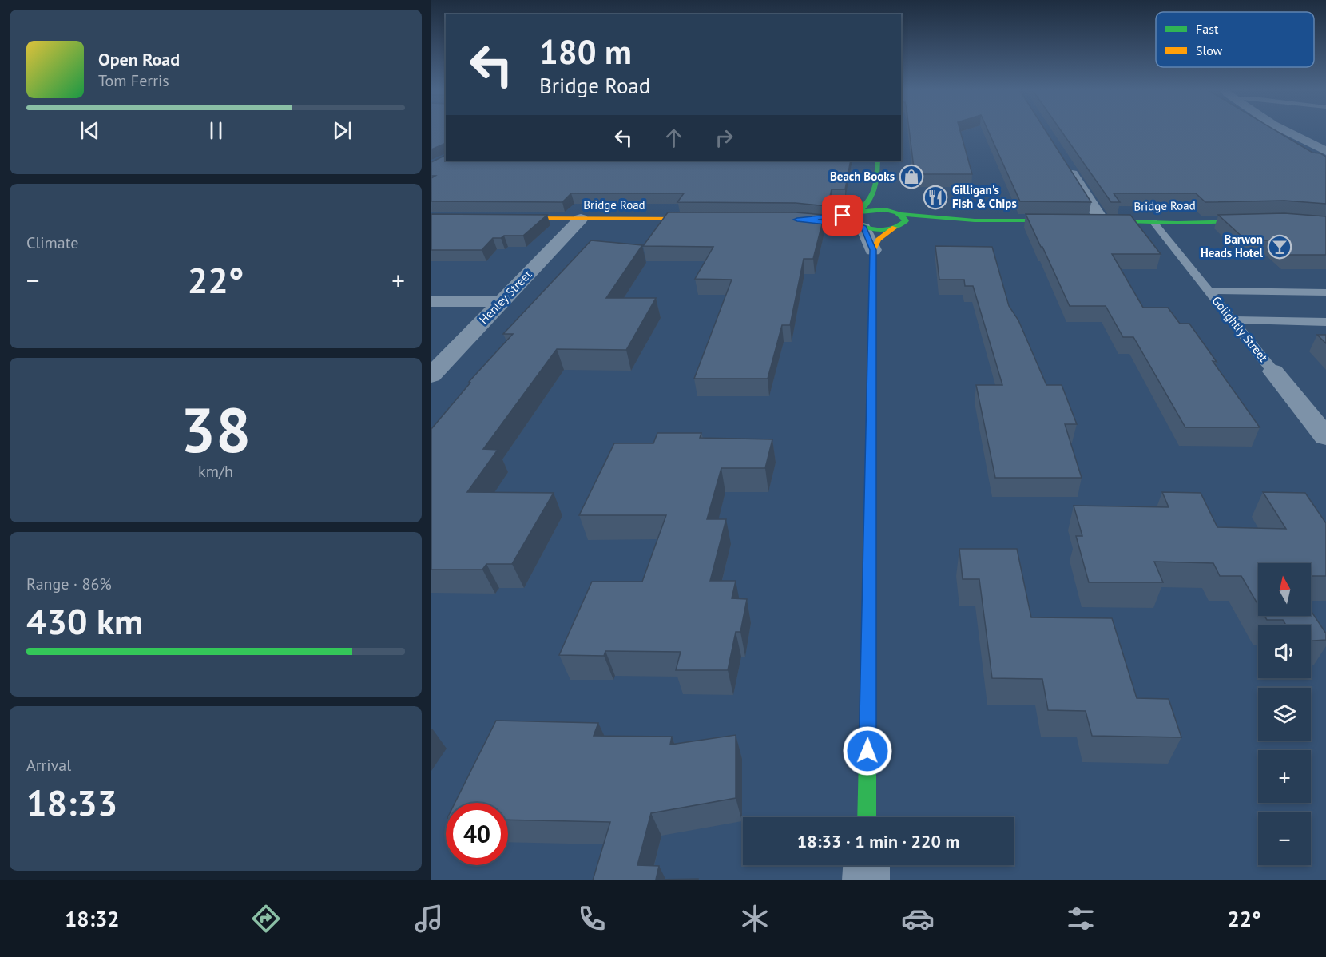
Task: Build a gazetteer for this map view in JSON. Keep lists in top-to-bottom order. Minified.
{"streets":{"main road":["Bridge Road"],"street":["Henley Street","Golightly Street"]},"crossings":[["Bridge Road","Henley Street"],["Bridge Road","Golightly Street"]],"places":{"shop":["Beach Books"],"restaurant":["Gilligan's Fish & Chips"],"bar":["Barwon Heads Hotel"]},"legend":["Fast","Slow"],"north":"top","page":{"turn":["180 m","Bridge Road"],"song":["Open Road","Tom Ferris"],"tile":["Climate",["38","km/h"],["Range · 86%","430 km"],["Arrival","18:33"]],"heat":["−","22°","+"],"map_buttons":["+","−"],"limit":"40","trip":"18:33 · 1 min · 220 m","tabs":["18:32","22°"]}}
